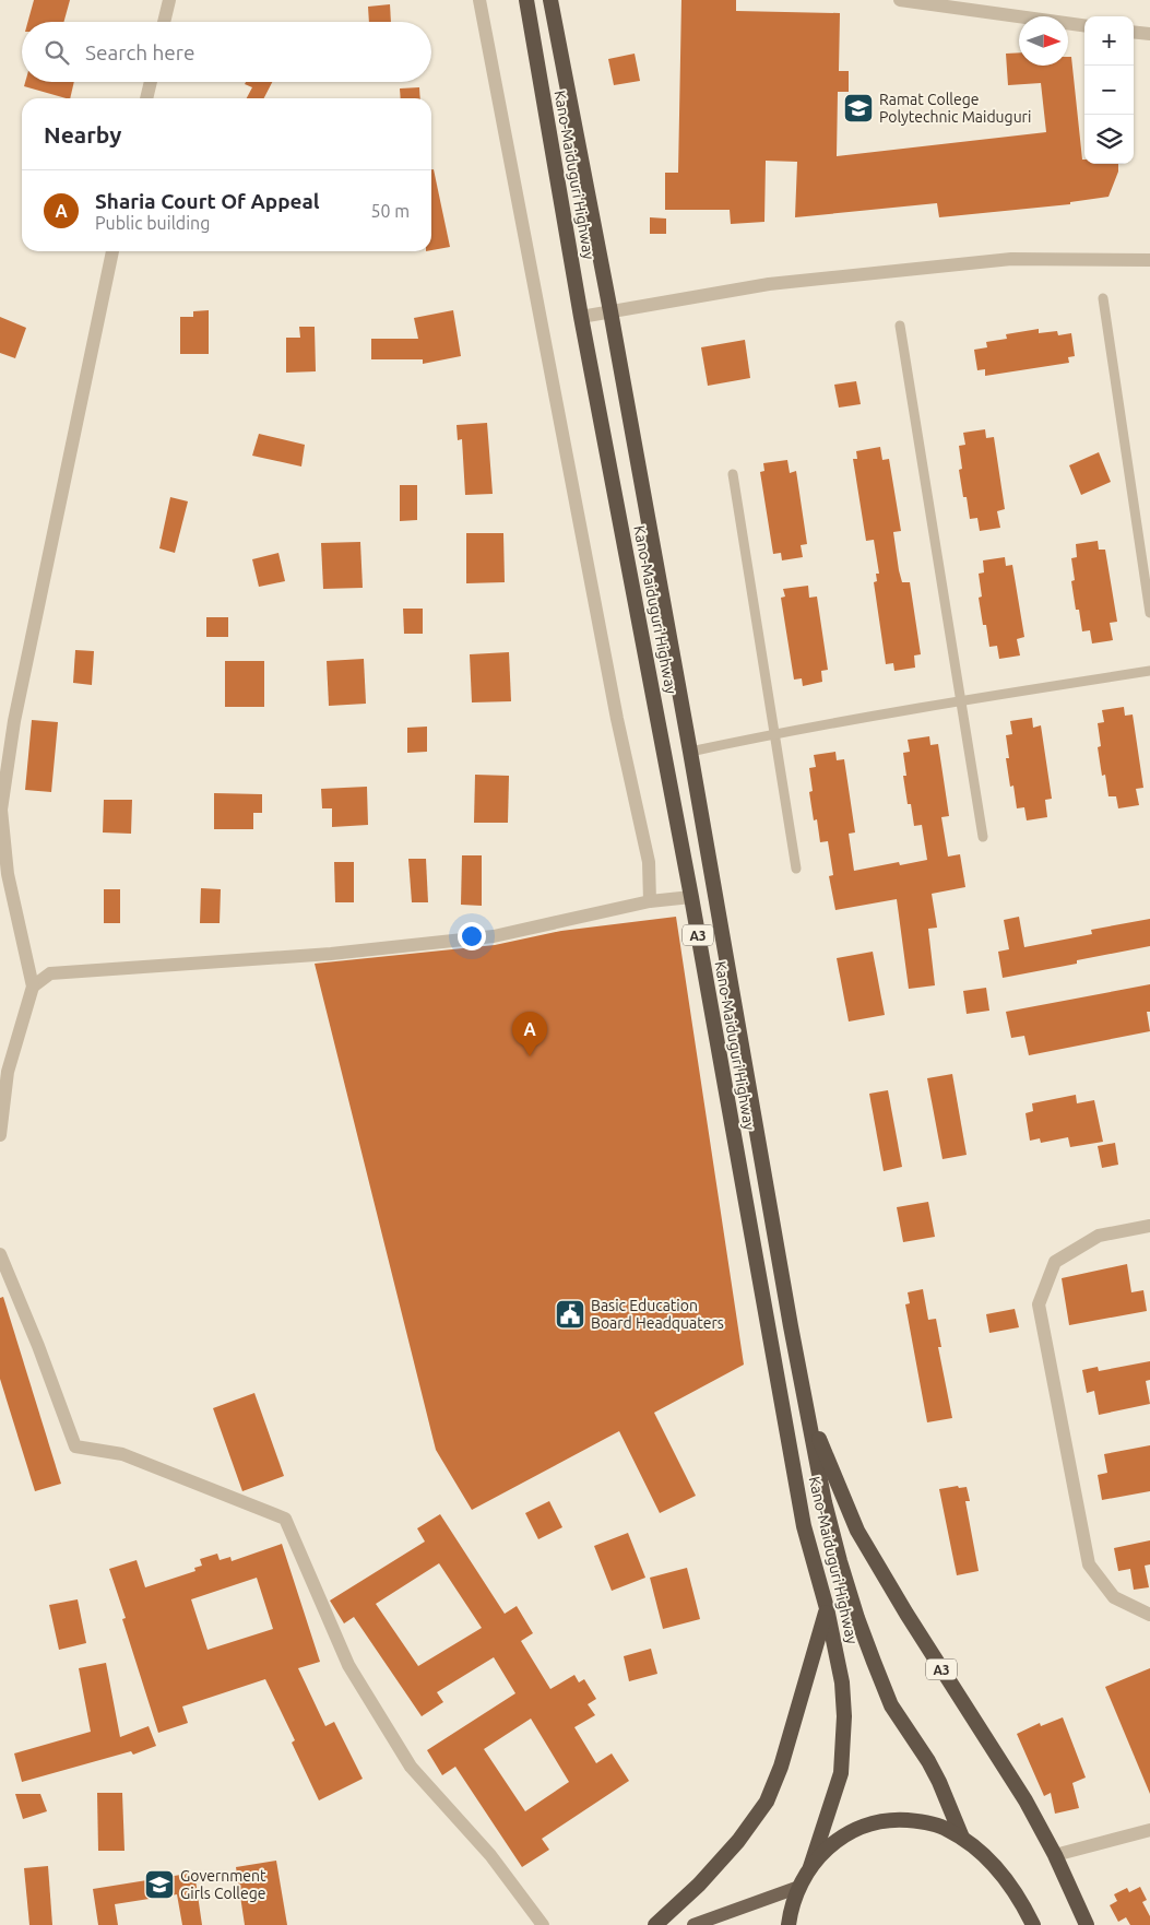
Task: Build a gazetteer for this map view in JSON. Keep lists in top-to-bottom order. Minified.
{"streets":{"highway":["Kano-Maiduguri Highway","A3"]},"crossings":[["Kano-Maiduguri Highway","A3"]],"places":{"school or university":["Ramat College Polytechnic Maiduguri","Government Girls College"],"public building":["Basic Education Board Headquaters"]},"north":"right","page":{"map_buttons":["+","−"],"search":"Search here","heading":"Nearby","list":[{"mark":"A","name":"Sharia Court Of Appeal","note":"Public building","value":"50 m"}],"pins":"A"}}
